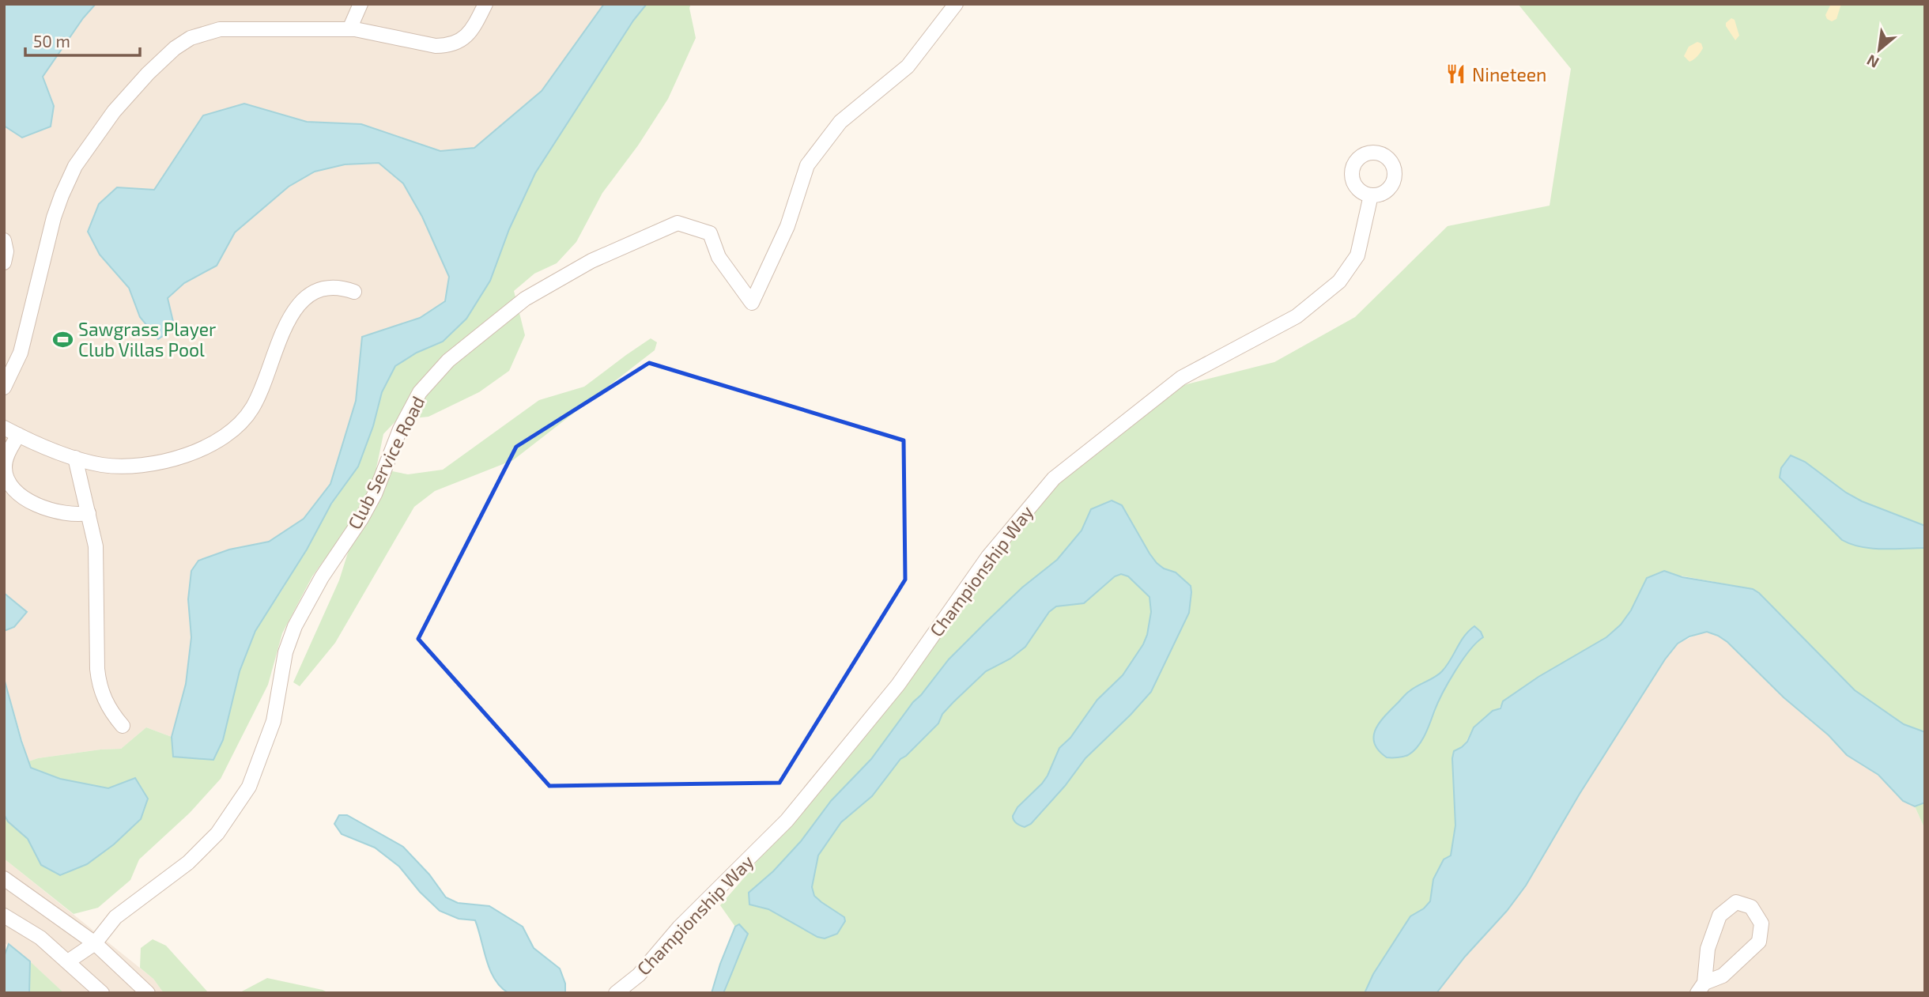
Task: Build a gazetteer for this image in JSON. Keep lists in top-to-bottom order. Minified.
{"streets":{"street":["Club Service Road","Championship Way"]},"places":{"restaurant":["Nineteen"],"sports":["Sawgrass Player Club Villas Pool"]},"scale_bar":"50 m","north":"bottom left"}
